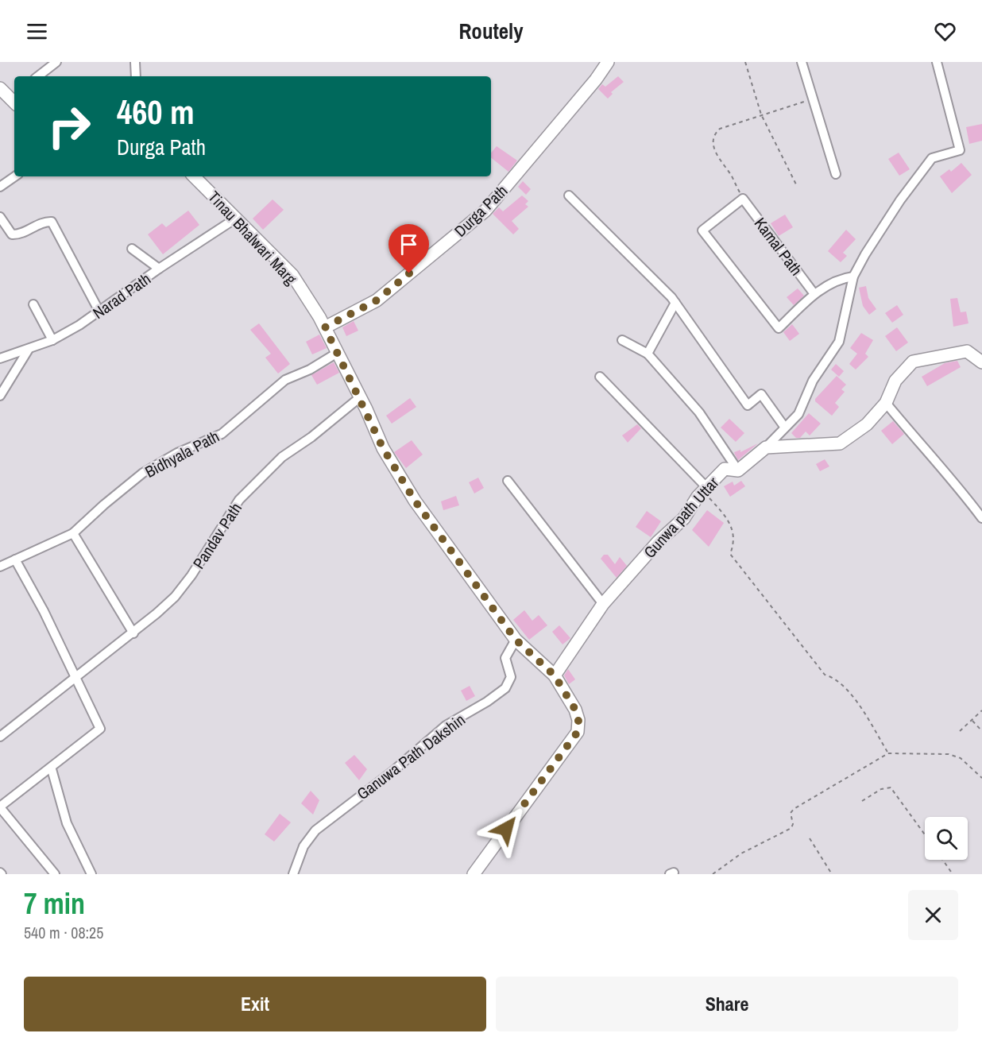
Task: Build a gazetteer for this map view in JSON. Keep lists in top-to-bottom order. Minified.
{"streets":{"street":["Durga Path","Tinau Bhalwari Marg","Kamal Path","Narad Path","Bidhyala Path","Gunwa path Uttar","Pandav Path","Ganuwa Path Dakshin"]},"crossings":[["Durga Path","Tinau Bhalwari Marg"],["Tinau Bhalwari Marg","Narad Path"],["Tinau Bhalwari Marg","Bidhyala Path"],["Tinau Bhalwari Marg","Gunwa path Uttar"],["Tinau Bhalwari Marg","Pandav Path"],["Tinau Bhalwari Marg","Ganuwa Path Dakshin"]],"page":{"header":"Routely","turn":["460 m","Durga Path"],"heading":["7 min","540 m · 08:25"],"buttons":["Exit","Share"]}}
